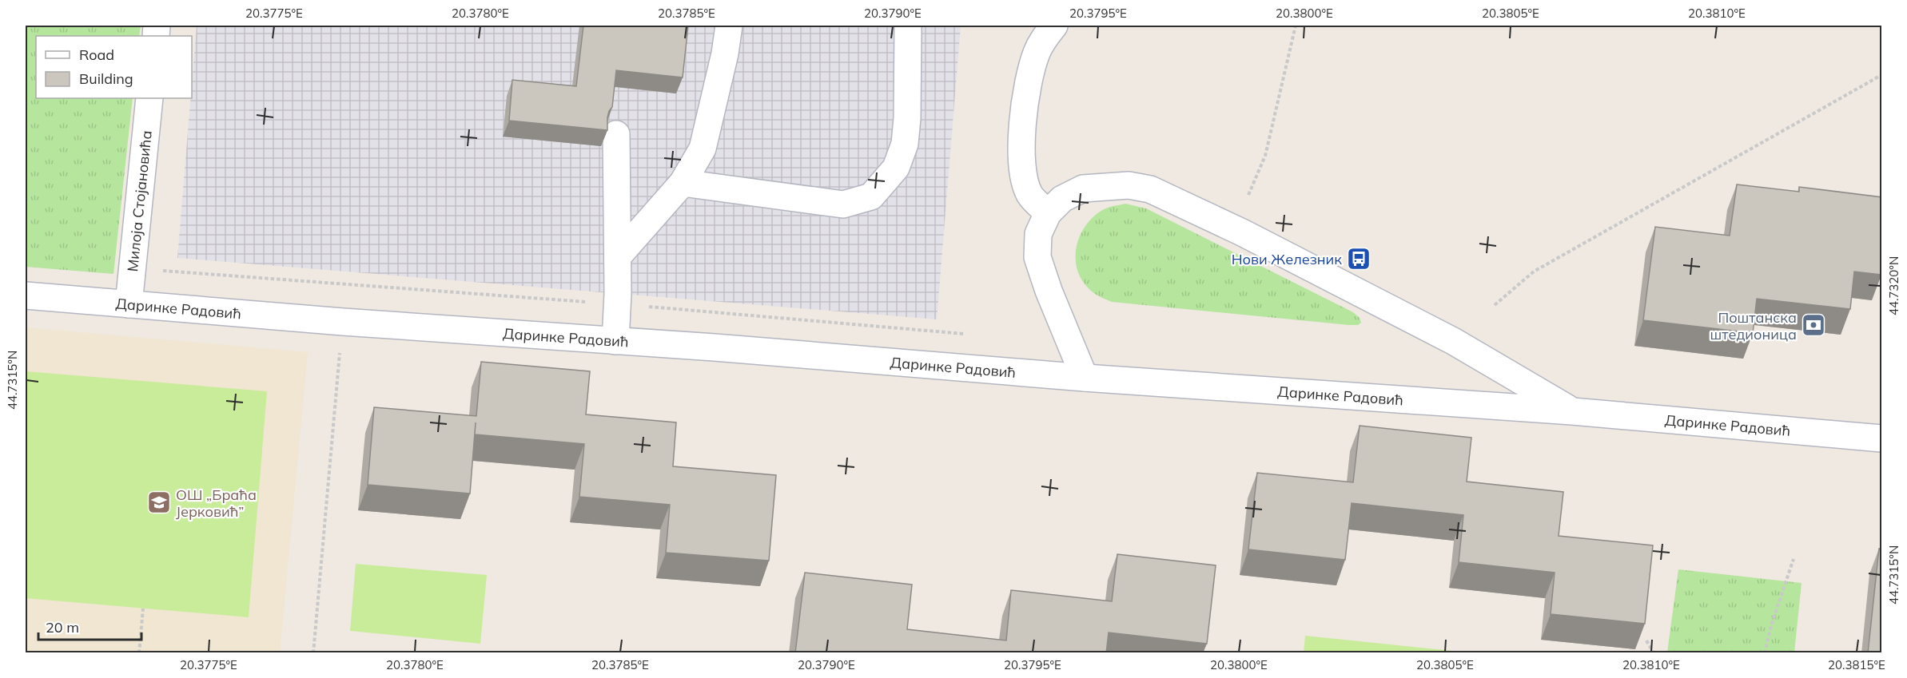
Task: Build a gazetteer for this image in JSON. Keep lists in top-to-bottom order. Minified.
{"streets":{"street":["Милоја Стојановића","Даринке Радовић"]},"crossings":[["Милоја Стојановића","Даринке Радовић"]],"places":{"bus stop":["Нови Железник"],"bank":["Поштанска штедионица"],"school or university":["ОШ „Браћа Јерковић”"]},"legend":["Road","Building"],"scale_bar":"20 m","coordinates":["20.3775°E","20.3780°E","20.3785°E","20.3790°E","20.3795°E","20.3800°E","20.3805°E","20.3810°E","44.7320°N","44.7315°N","20.3815°E"]}
